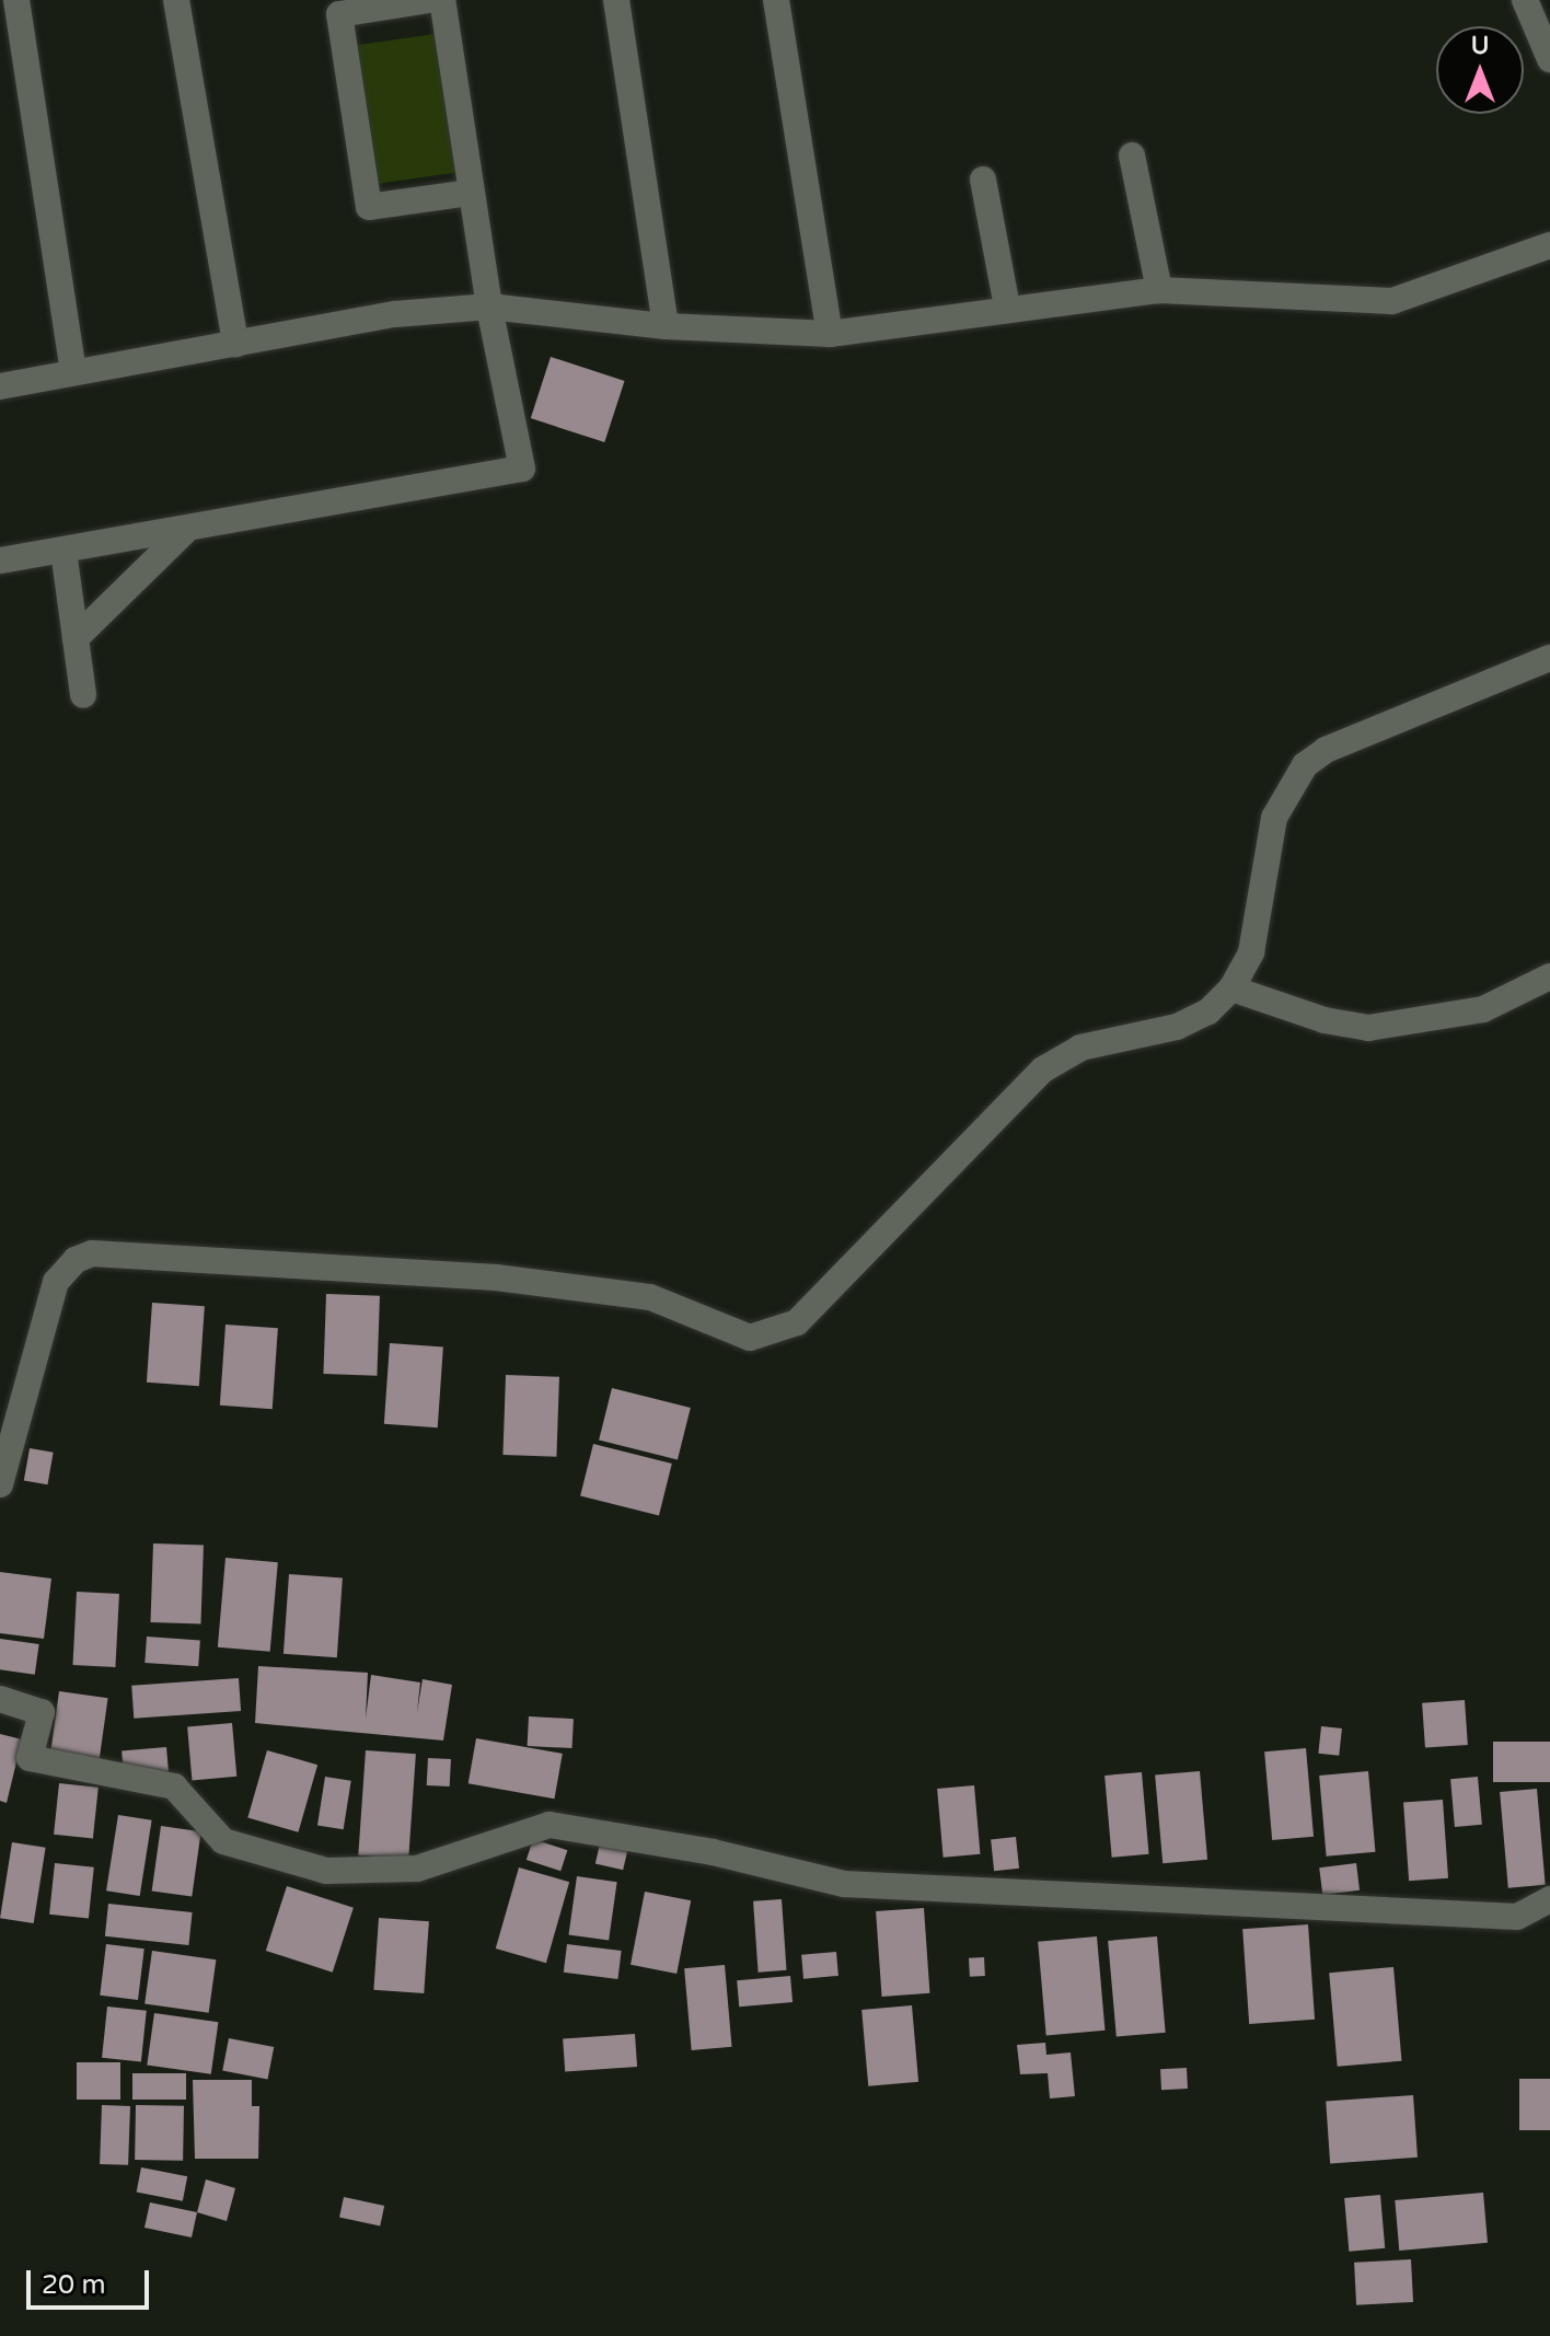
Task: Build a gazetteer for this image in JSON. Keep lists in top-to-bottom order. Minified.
{"scale_bar":"20 m","north":"top"}
